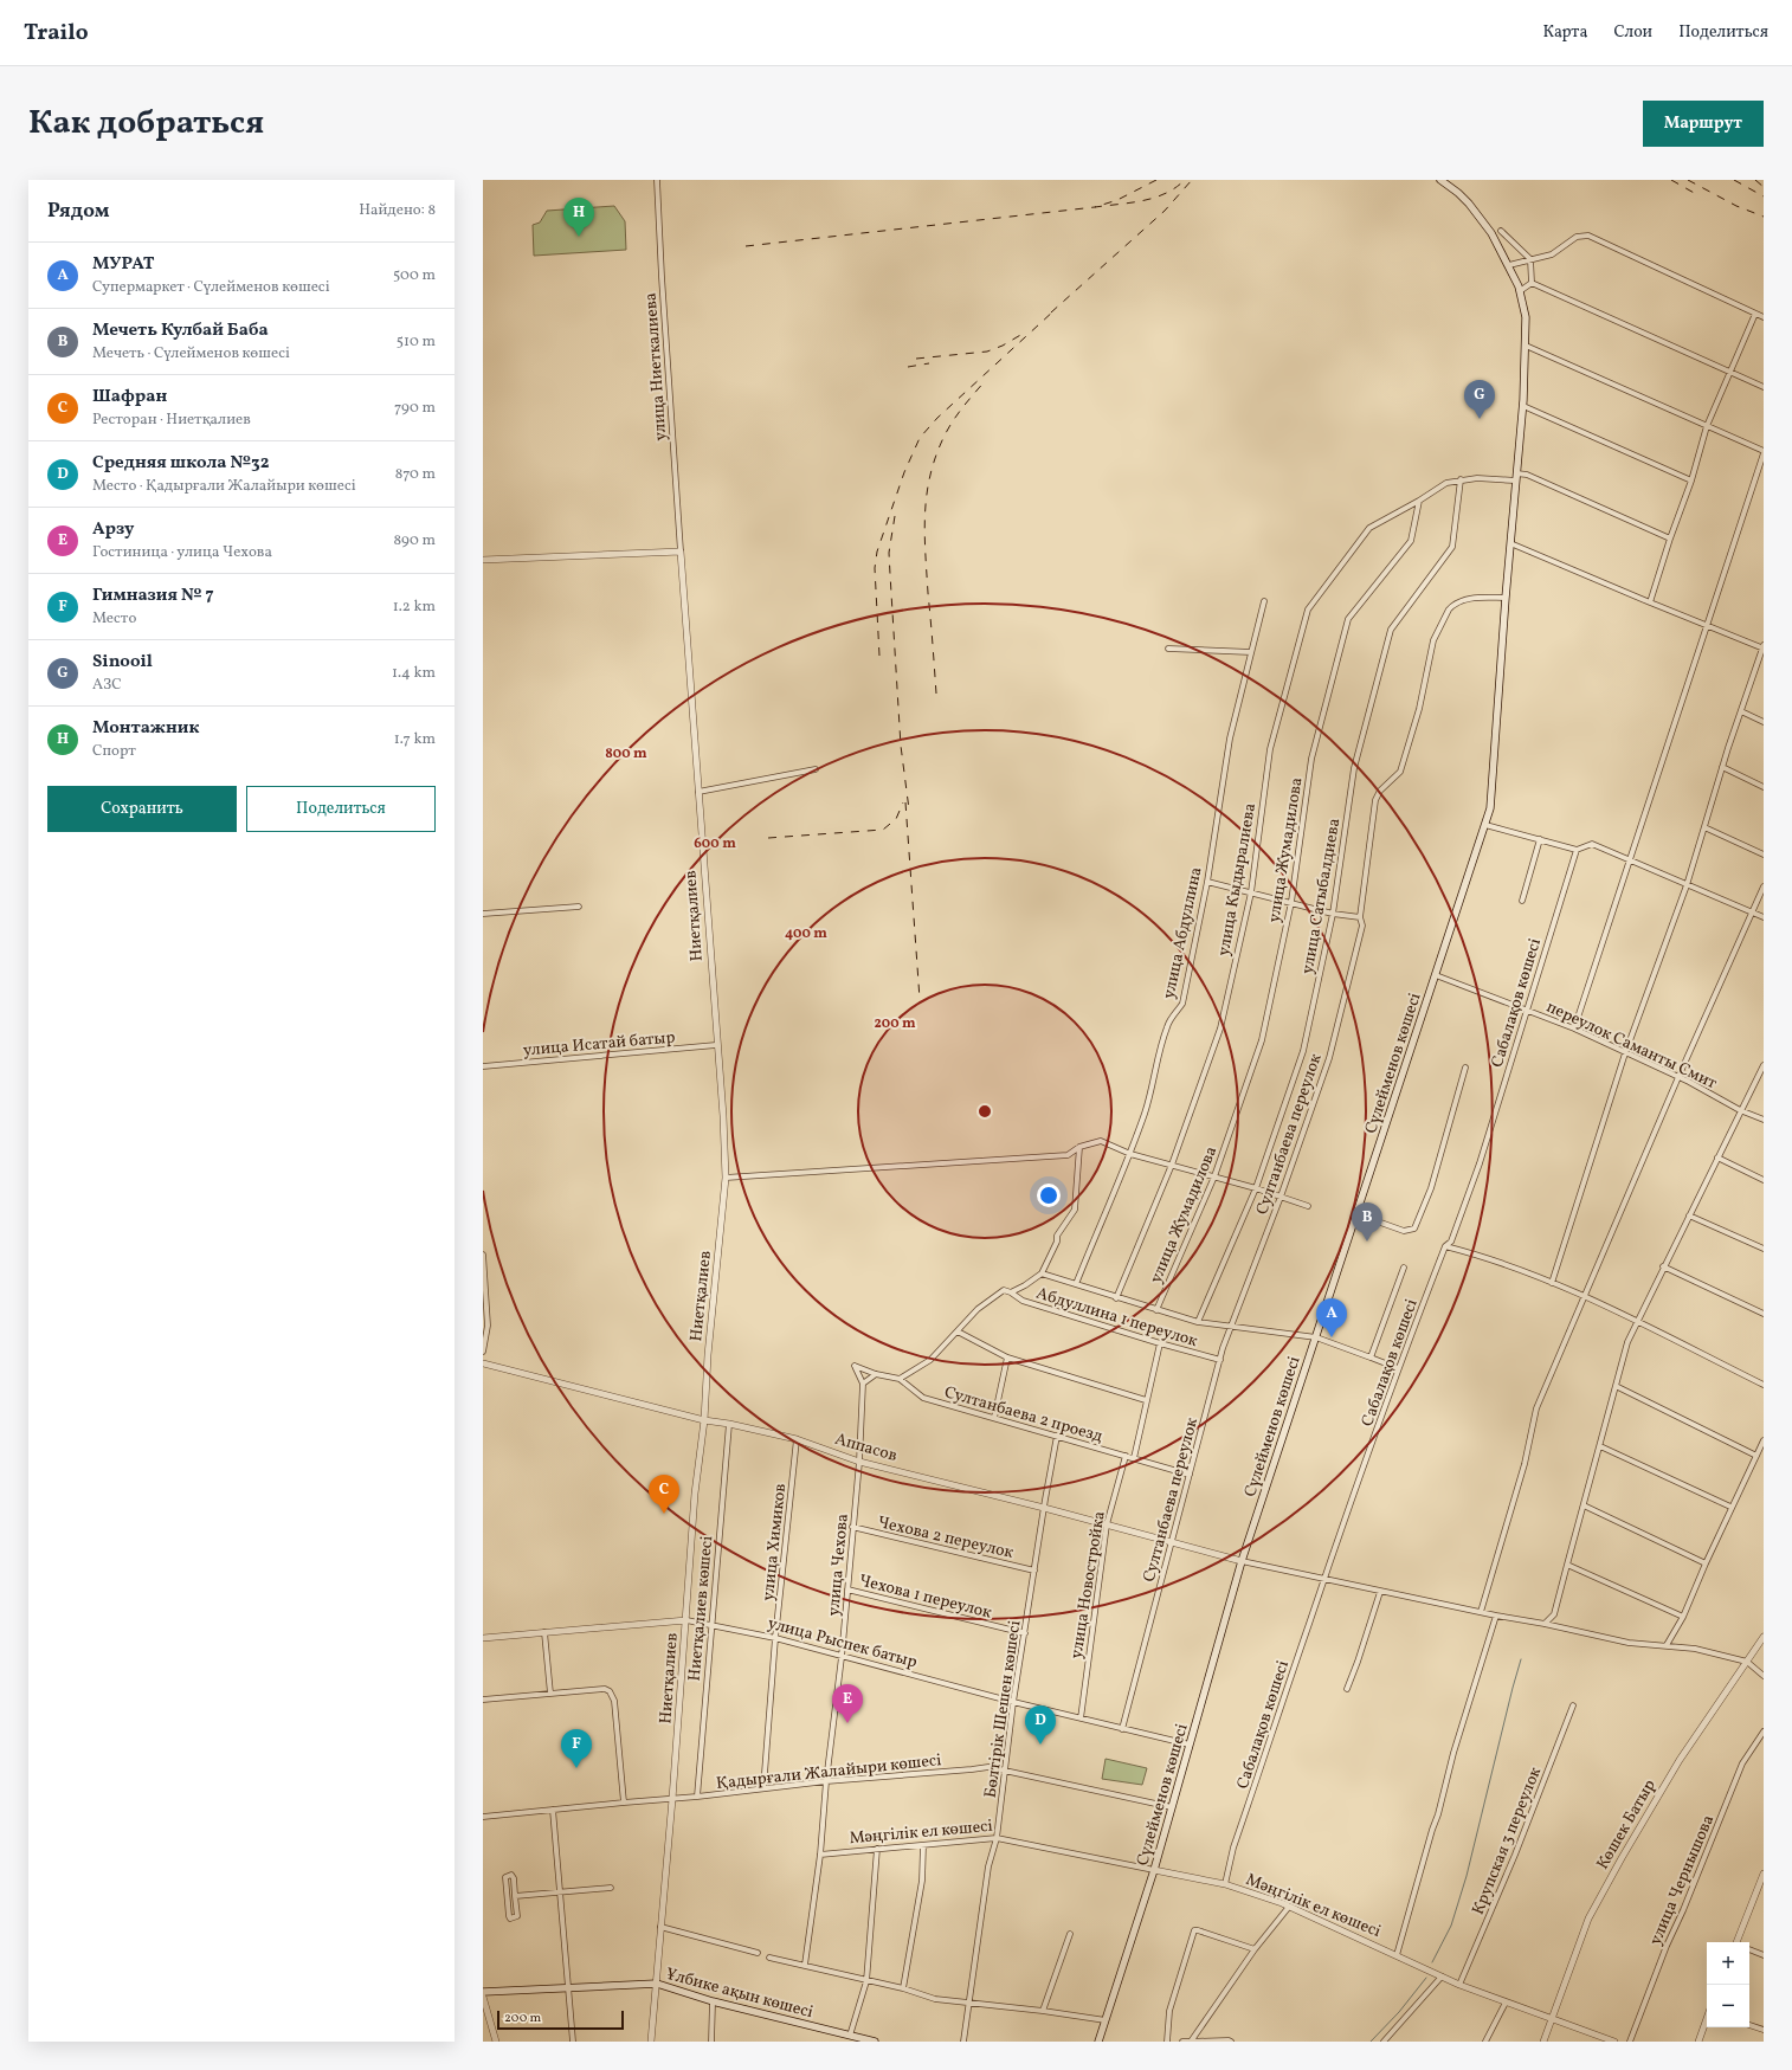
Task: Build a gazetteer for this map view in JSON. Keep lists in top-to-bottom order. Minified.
{"streets":{"main road":["Сүлейменов көшесі","Ұлбике ақын көшесі"],"street":["улица Ниеткалиева","улица Жумадилова","улица Кыдыралиева","улица Сатыбалдиева","Ниетқалиев","улица Абдуллина","Сабалақов көшесі","улица Исатай батыр","переулок Саманты Смит","Султанбаева переулок","Абдуллина 1 переулок","Султанбаева 2 проезд","Аппасов","Чехова 2 переулок","улица Химиков","улица Чехова","улица Новостройка","Чехова 1 переулок","Ниетқалиев көшесі","улица Рыспек батыр","Бөлтірік Шешен көшесі","Қадырғали Жалайыри көшесі","Көшек Батыр","Мәңгілік ел көшесі","Крупская 3 переулок","улица Чернышова"]},"crossings":[["улица Ниеткалиева","Ниетқалиев"],["улица Жумадилова","улица Кыдыралиева"],["Ниетқалиев","улица Исатай батыр"],["Ниетқалиев","Аппасов"],["Ниетқалиев","улица Рыспек батыр"],["Ниетқалиев","Қадырғали Жалайыри көшесі"],["Ниетқалиев","Ұлбике ақын көшесі"],["Сабалақов көшесі","переулок Саманты Смит"],["Сабалақов көшесі","Мәңгілік ел көшесі"],["переулок Саманты Смит","Сүлейменов көшесі"],["Сүлейменов көшесі","Султанбаева переулок"],["Сүлейменов көшесі","Аппасов"],["Сүлейменов көшесі","улица Рыспек батыр"],["Сүлейменов көшесі","Қадырғали Жалайыри көшесі"],["Сүлейменов көшесі","Мәңгілік ел көшесі"],["Султанбаева переулок","Абдуллина 1 переулок"],["Султанбаева переулок","Султанбаева 2 проезд"],["Султанбаева переулок","Аппасов"],["Султанбаева переулок","улица Рыспек батыр"],["Султанбаева 2 проезд","улица Чехова"],["Султанбаева 2 проезд","улица Новостройка"],["Султанбаева 2 проезд","Бөлтірік Шешен көшесі"],["Аппасов","улица Химиков"],["Аппасов","улица Чехова"],["Аппасов","улица Новостройка"],["Аппасов","Ниетқалиев көшесі"],["Аппасов","Бөлтірік Шешен көшесі"],["Чехова 2 переулок","улица Чехова"],["Чехова 2 переулок","Бөлтірік Шешен көшесі"],["улица Химиков","улица Рыспек батыр"],["улица Химиков","Қадырғали Жалайыри көшесі"],["улица Чехова","Чехова 1 переулок"],["улица Чехова","улица Рыспек батыр"],["улица Чехова","Қадырғали Жалайыри көшесі"],["улица Чехова","Мәңгілік ел көшесі"],["улица Новостройка","улица Рыспек батыр"],["Чехова 1 переулок","Бөлтірік Шешен көшесі"],["Ниетқалиев көшесі","улица Рыспек батыр"],["Ниетқалиев көшесі","Қадырғали Жалайыри көшесі"],["улица Рыспек батыр","Бөлтірік Шешен көшесі"],["Бөлтірік Шешен көшесі","Қадырғали Жалайыри көшесі"],["Бөлтірік Шешен көшесі","Мәңгілік ел көшесі"],["Көшек Батыр","Мәңгілік ел көшесі"],["Мәңгілік ел көшесі","Крупская 3 переулок"]],"scale_bar":"200 m","page":{"header":"Trailo","nav":["Карта","Слои","Поделиться"],"title":"Как добраться","buttons":["Маршрут",["Сохранить","Поделиться"]],"heading":["Рядом","Найдено: 8"],"pins":["H","G","B","A","C","E","D","F"],"list":[{"mark":"A","name":"МУРАТ","note":"Супермаркет · Сүлейменов көшесі","value":"500 m"},{"mark":"B","name":"Мечеть Кулбай Баба","note":"Мечеть · Сүлейменов көшесі","value":"510 m"},{"mark":"C","name":"Шафран","note":"Ресторан · Ниетқалиев","value":"790 m"},{"mark":"D","name":"Средняя школа №32","note":"Место · Қадырғали Жалайыри көшесі","value":"870 m"},{"mark":"E","name":"Арзу","note":"Гостиница · улица Чехова","value":"890 m"},{"mark":"F","name":"Гимназия № 7","note":"Место","value":"1.2 km"},{"mark":"G","name":"Sinooil","note":"АЗС","value":"1.4 km"},{"mark":"H","name":"Монтажник","note":"Спорт","value":"1.7 km"}],"map_buttons":["+","−"],"scale":"200 m"},"rings":["800 m","600 m","400 m","200 m"]}
